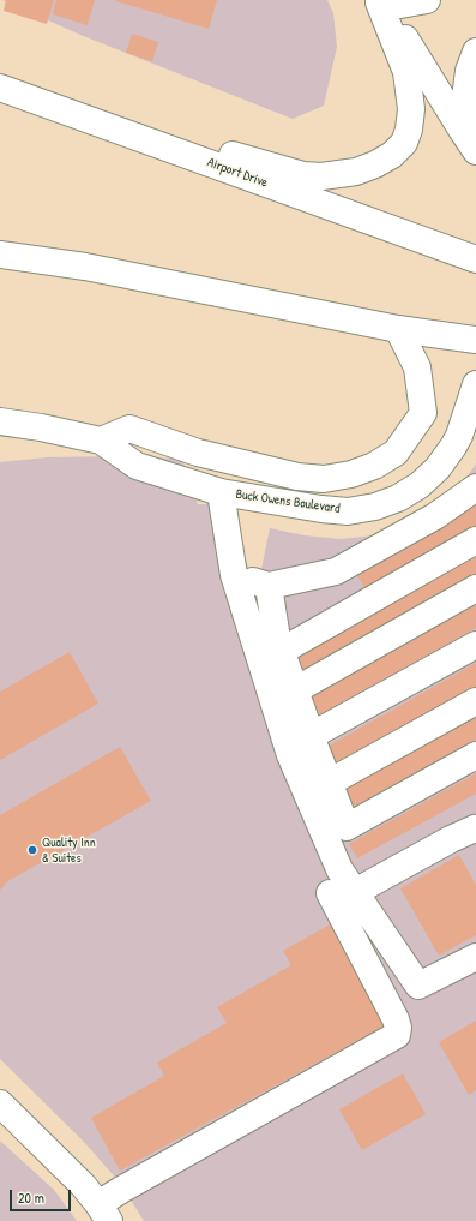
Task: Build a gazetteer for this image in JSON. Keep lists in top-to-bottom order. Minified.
{"streets":{"main road":["Airport Drive","Buck Owens Boulevard"]},"places":["Quality Inn & Suites"],"scale_bar":"20 m"}
